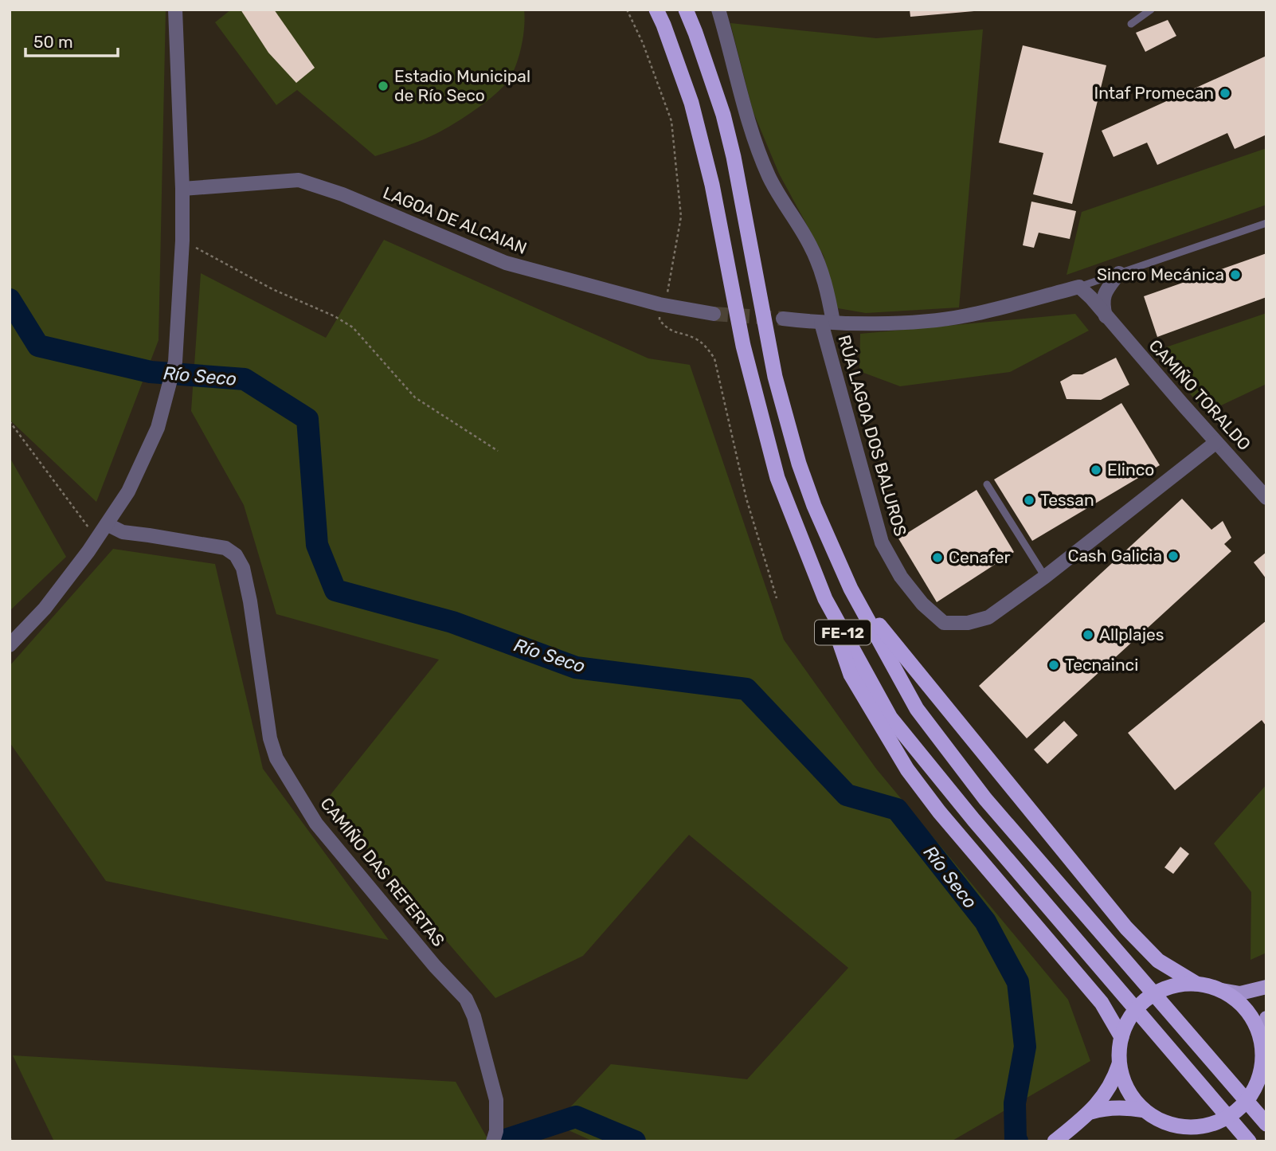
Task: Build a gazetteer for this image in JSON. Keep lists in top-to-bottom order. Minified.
{"streets":{"highway":["FE-12"],"street":["LAGOA DE ALCAIAN","CAMIÑO TORALDO","RÚA LAGOA DOS BALUROS","CAMIÑO DAS REFERTAS"]},"crossings":[["CAMIÑO TORALDO","RÚA LAGOA DOS BALUROS"]],"water":["Río Seco"],"places":["Estadio Municipal de Río Seco","Intaf Promecan","Sincro Mecánica","Elinco","Tessan","Cash Galicia","Cenafer","Allplajes","Tecnainci"],"scale_bar":"50 m"}
